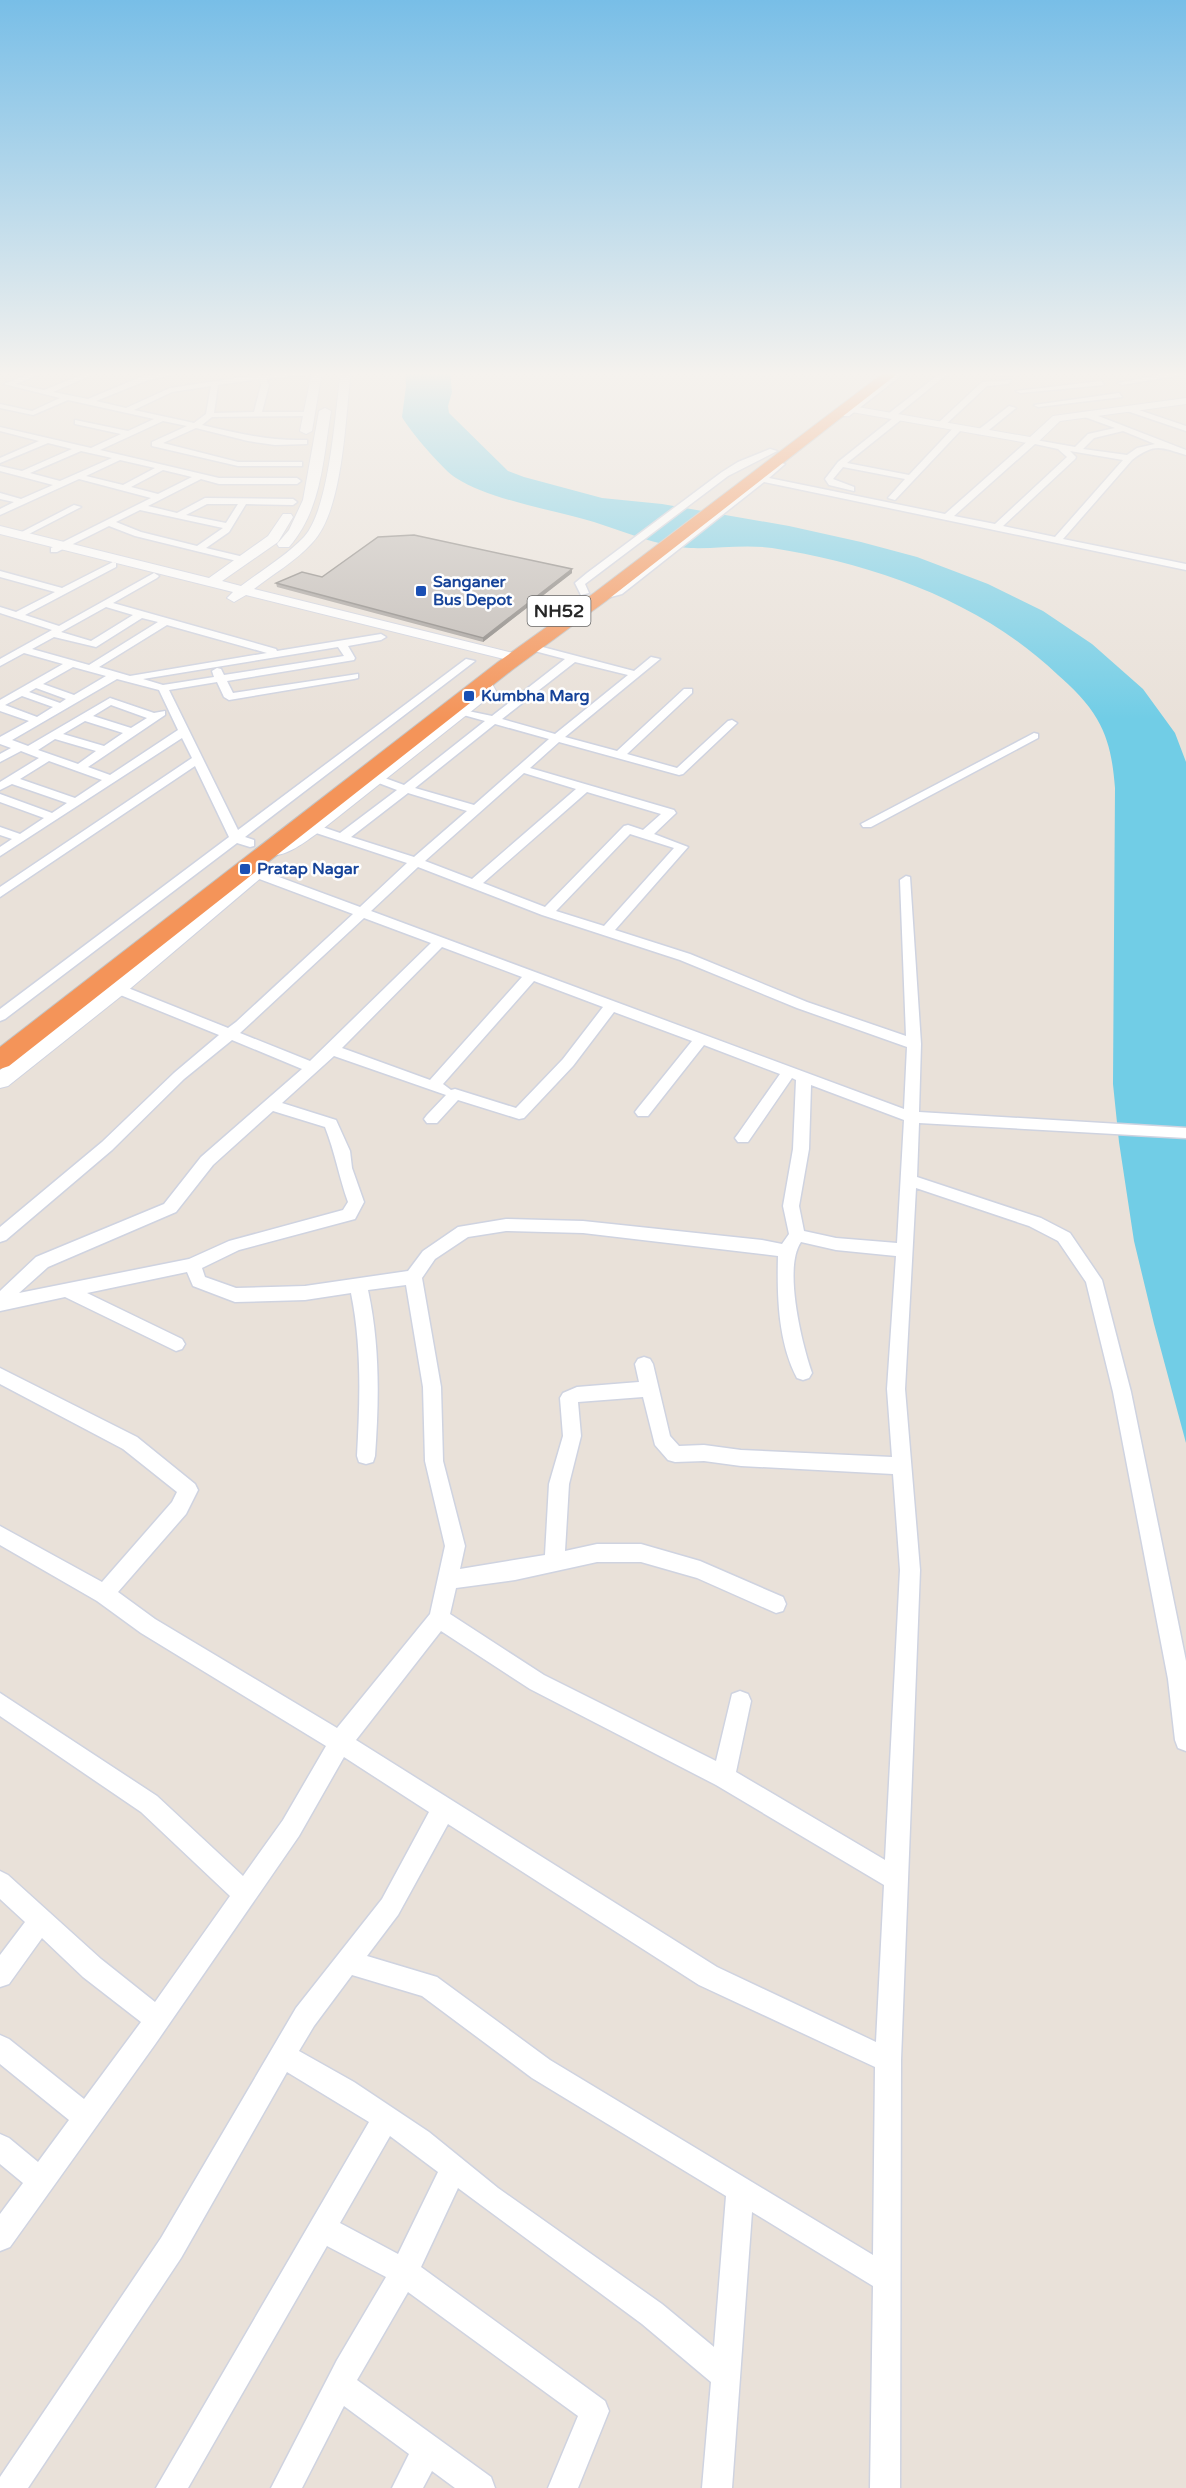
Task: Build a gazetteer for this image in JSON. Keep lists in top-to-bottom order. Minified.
{"streets":{"highway":["NH52"]},"places":{"transit":["Sanganer Bus Depot","Kumbha Marg","Pratap Nagar"]}}
